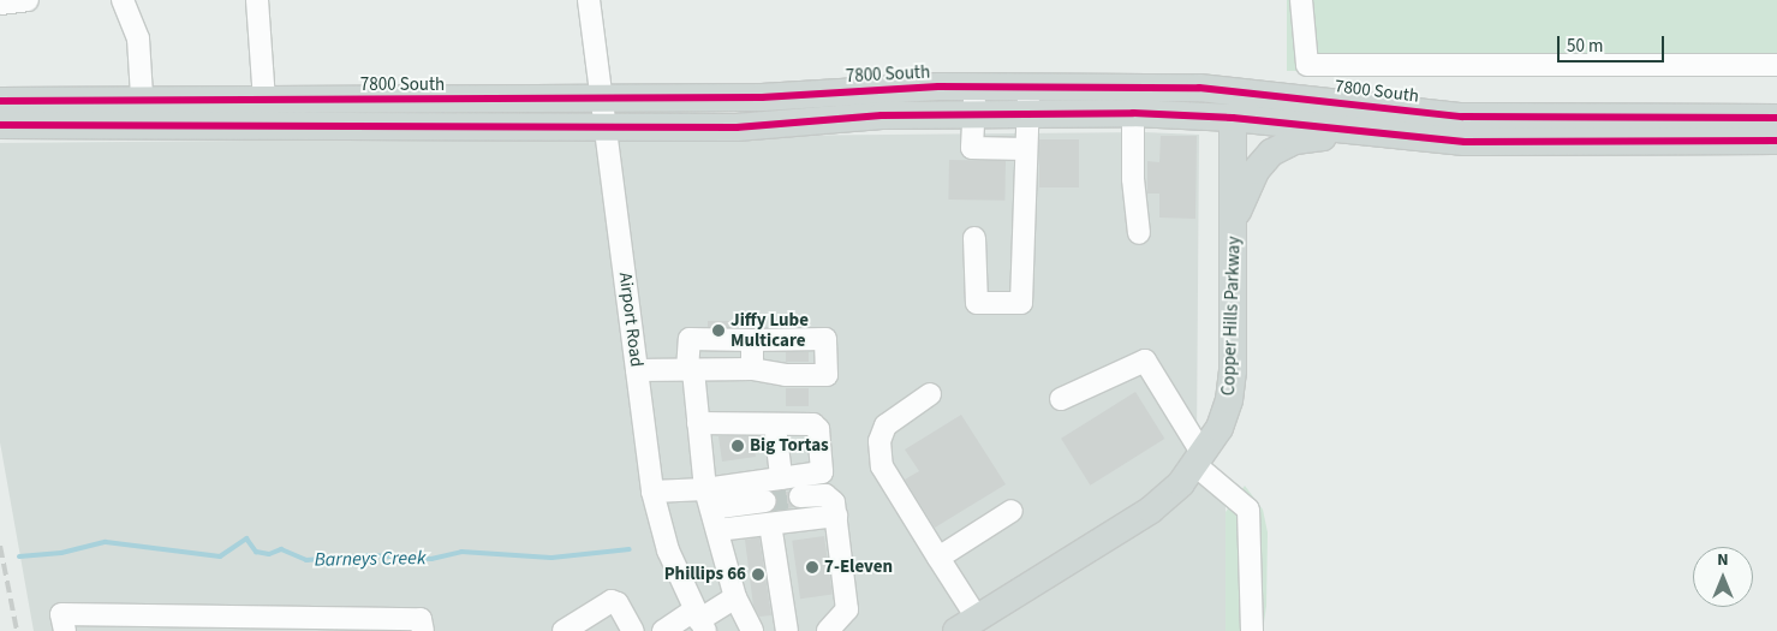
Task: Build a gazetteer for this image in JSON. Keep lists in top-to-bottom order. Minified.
{"streets":{"main road":["7800 South","Copper Hills Parkway"],"street":["Airport Road"]},"crossings":[["7800 South","Copper Hills Parkway"],["7800 South","Airport Road"]],"water":["Barneys Creek"],"places":["Jiffy Lube Multicare","Big Tortas","7-Eleven","Phillips 66"],"scale_bar":"50 m","north":"top"}
